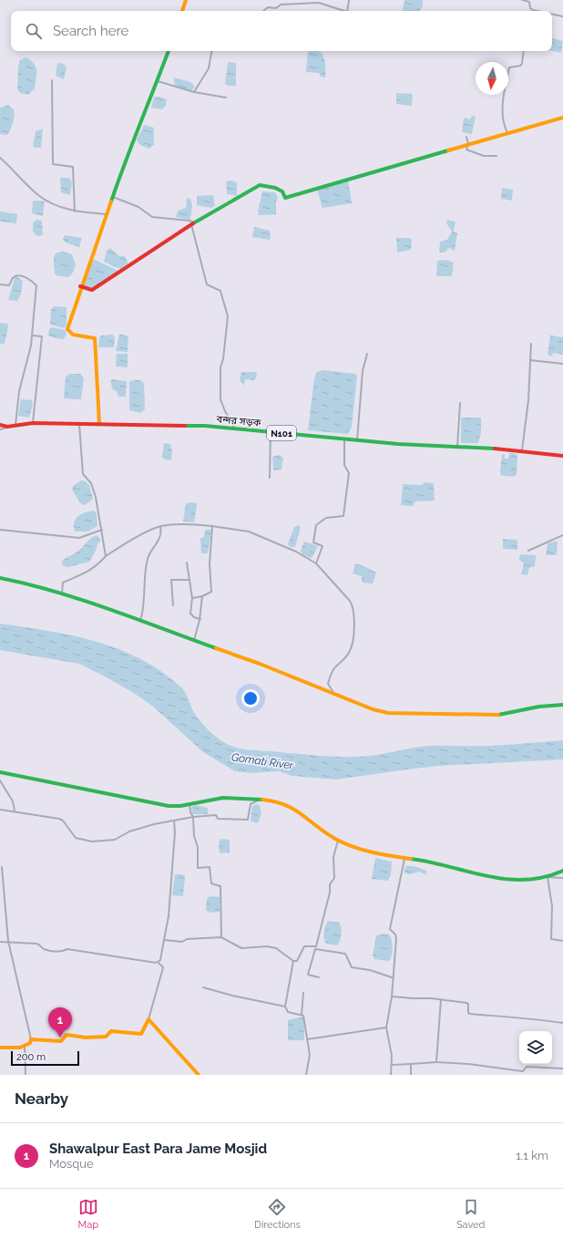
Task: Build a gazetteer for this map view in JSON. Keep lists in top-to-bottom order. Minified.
{"streets":{"main road":["বন্দর সড়ক","N101"]},"water":["Gomati River"],"scale_bar":"200 m","north":"bottom","page":{"search":"Search here","pins":"1","scale":"200 m","heading":"Nearby","list":[{"mark":"1","name":"Shawalpur East Para Jame Mosjid","note":"Mosque","value":"1.1 km"}],"nav":["Map","Directions","Saved"]}}
